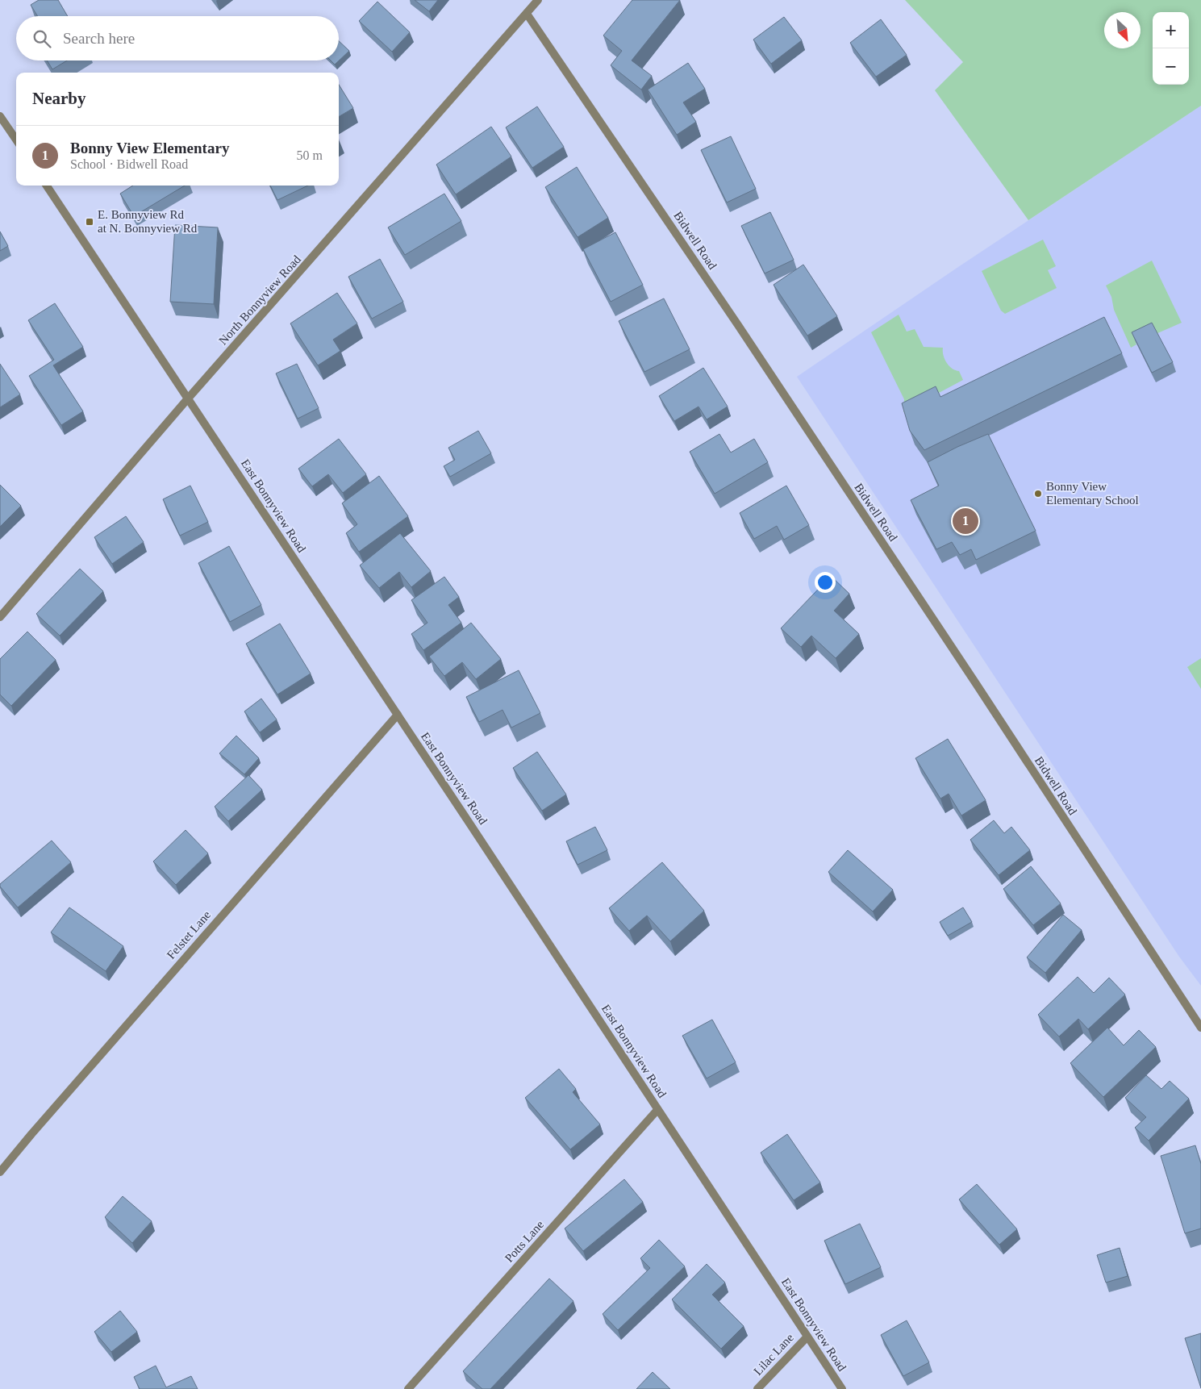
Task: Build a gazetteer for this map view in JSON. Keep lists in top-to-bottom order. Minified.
{"streets":{"street":["Bidwell Road","North Bonnyview Road","East Bonnyview Road","Felstet Lane","Potts Lane","Lilac Lane"]},"crossings":[["Bidwell Road","North Bonnyview Road"],["North Bonnyview Road","East Bonnyview Road"],["East Bonnyview Road","Felstet Lane"],["East Bonnyview Road","Potts Lane"],["East Bonnyview Road","Lilac Lane"]],"places":{"transit":["E. Bonnyview Rd at N. Bonnyview Rd"],"other":["Bonny View Elementary School"]},"north":"bottom right","page":{"map_buttons":["+","−"],"search":"Search here","heading":"Nearby","list":[{"mark":"1","name":"Bonny View Elementary","note":"School · Bidwell Road","value":"50 m"}],"pins":"1"}}
